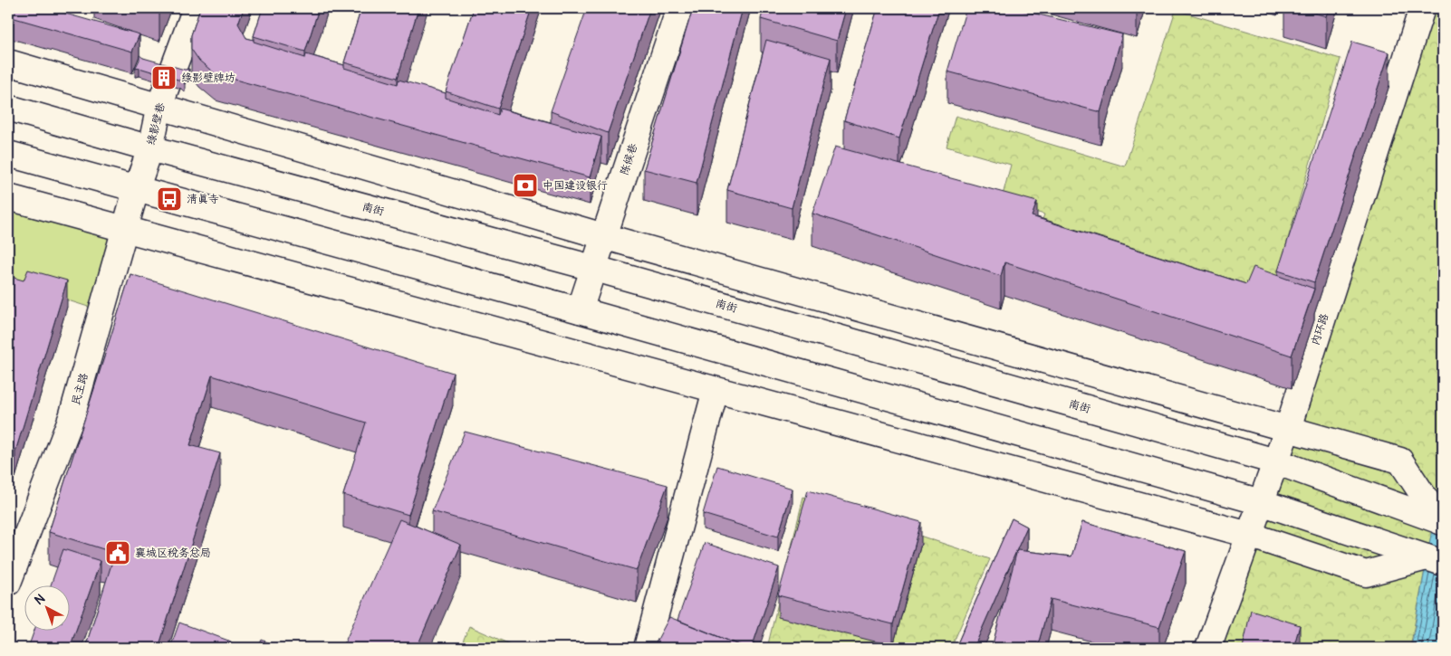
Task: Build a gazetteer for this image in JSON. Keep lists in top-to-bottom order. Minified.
{"streets":{"street":["绿影壁巷","陈候巷","南街","内环路","民主路"]},"crossings":[["绿影壁巷","南街"],["绿影壁巷","民主路"],["陈候巷","南街"],["南街","内环路"]],"places":{"building":["绿影壁牌坊"],"bank":["中国建设银行"],"bus stop":["清真寺"],"public building":["襄城区税务总局"]},"north":"top left"}
